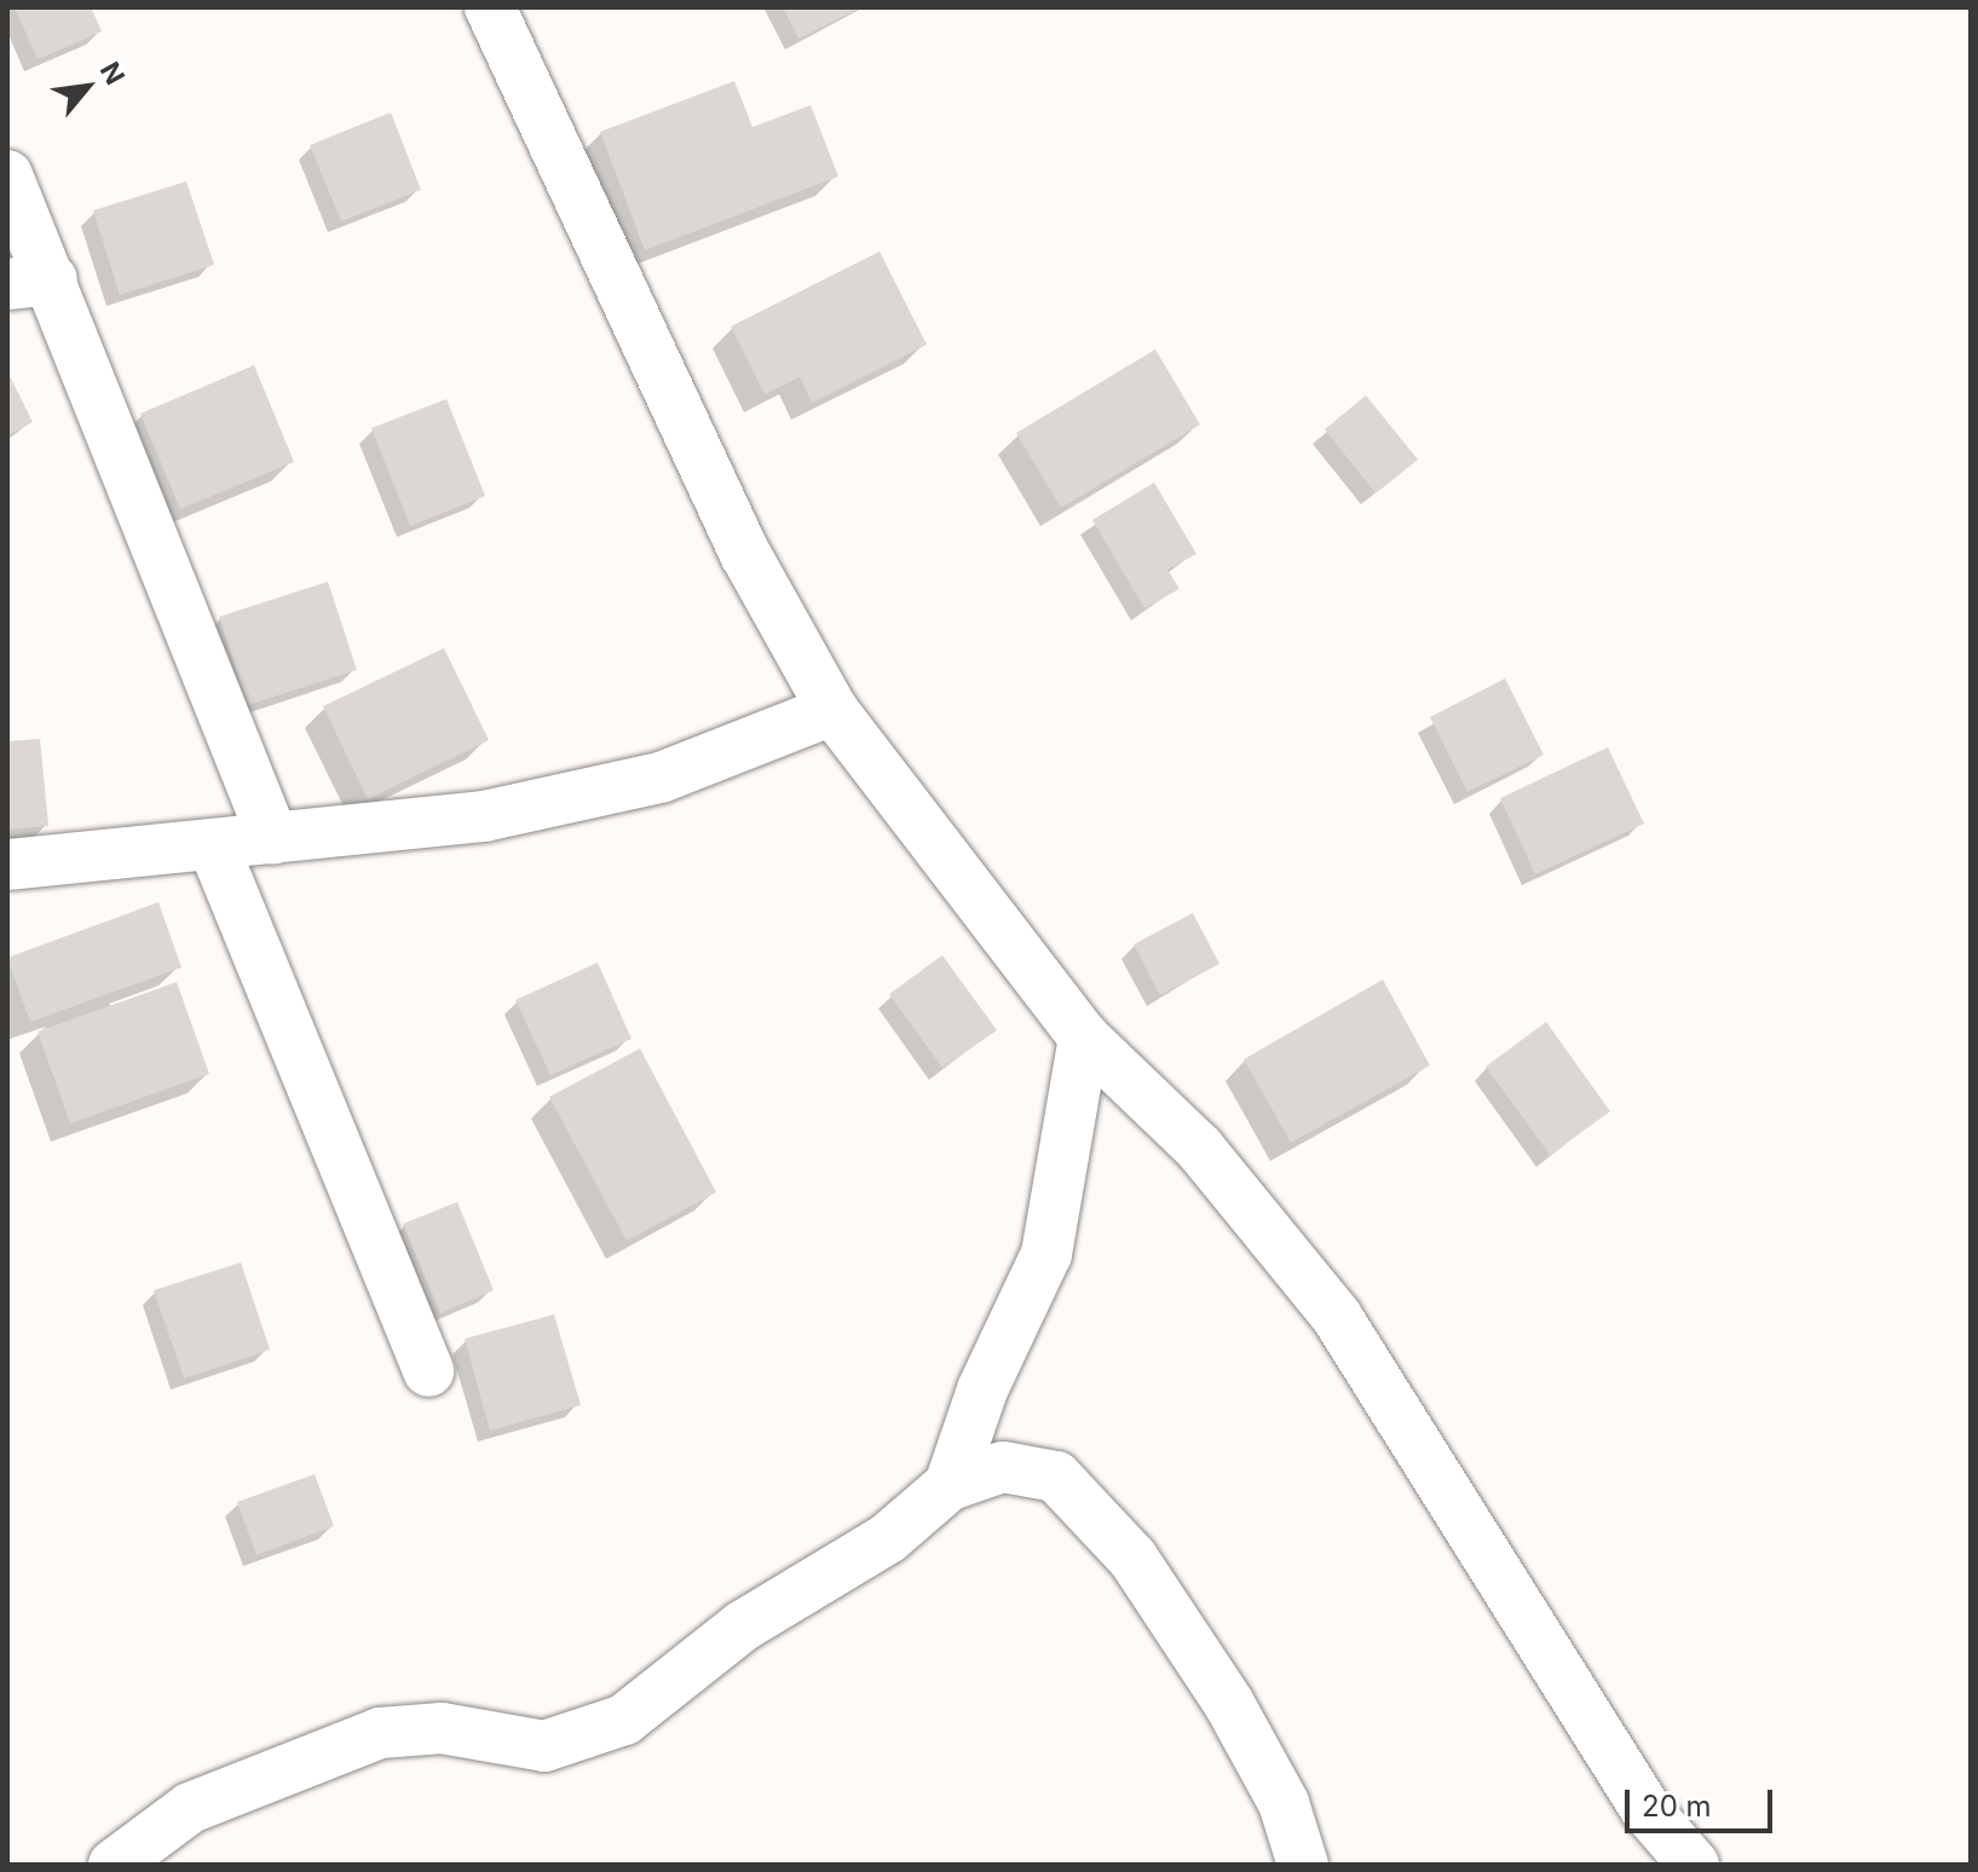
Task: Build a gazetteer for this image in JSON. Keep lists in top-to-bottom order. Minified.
{"scale_bar":"20 m","north":"top right"}
